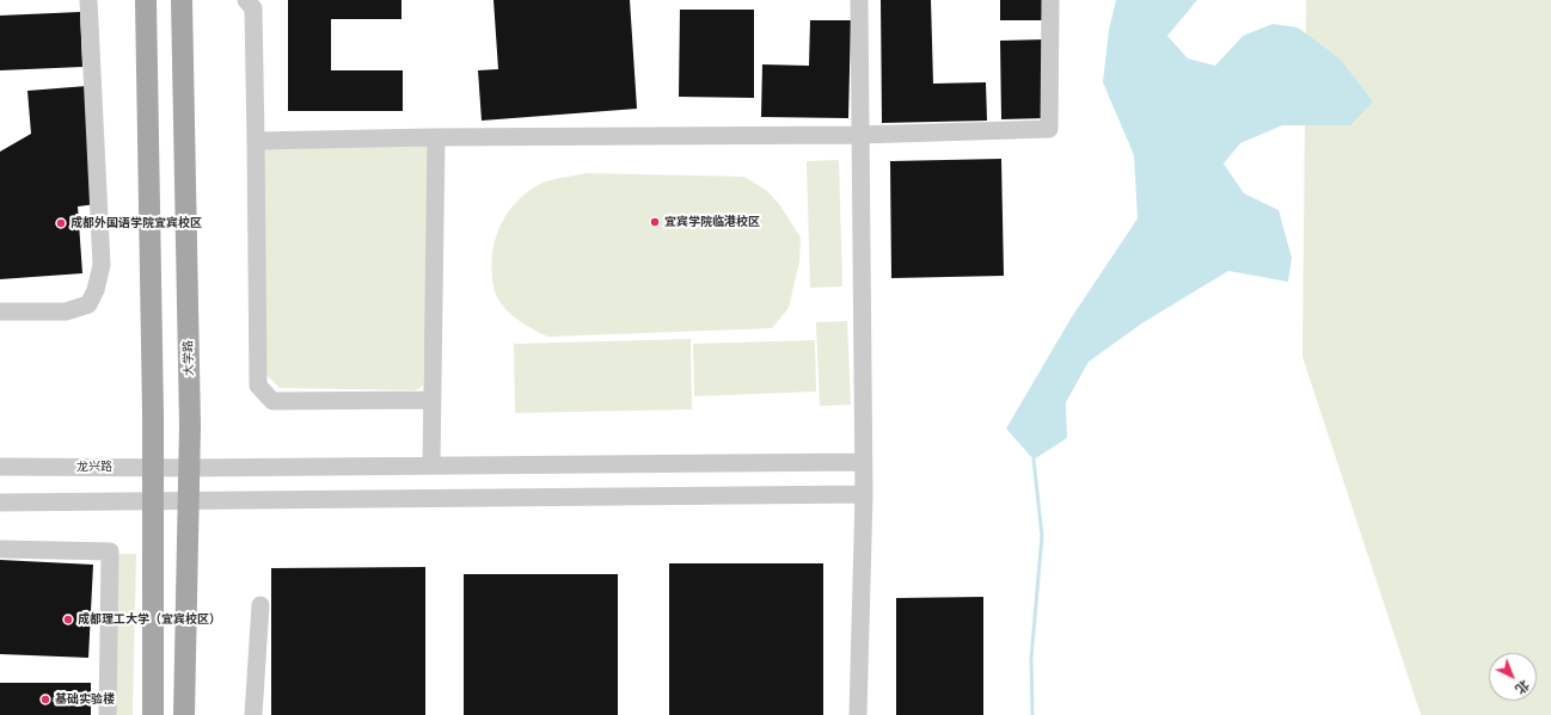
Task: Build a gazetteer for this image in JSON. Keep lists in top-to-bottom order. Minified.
{"streets":{"main road":["大学路"],"street":["龙兴路"]},"crossings":[["大学路","龙兴路"]],"places":["宜宾学院临港校区","成都外国语学院宜宾校区","成都理工大学（宜宾校区）","基础实验楼"],"north":"bottom right"}
